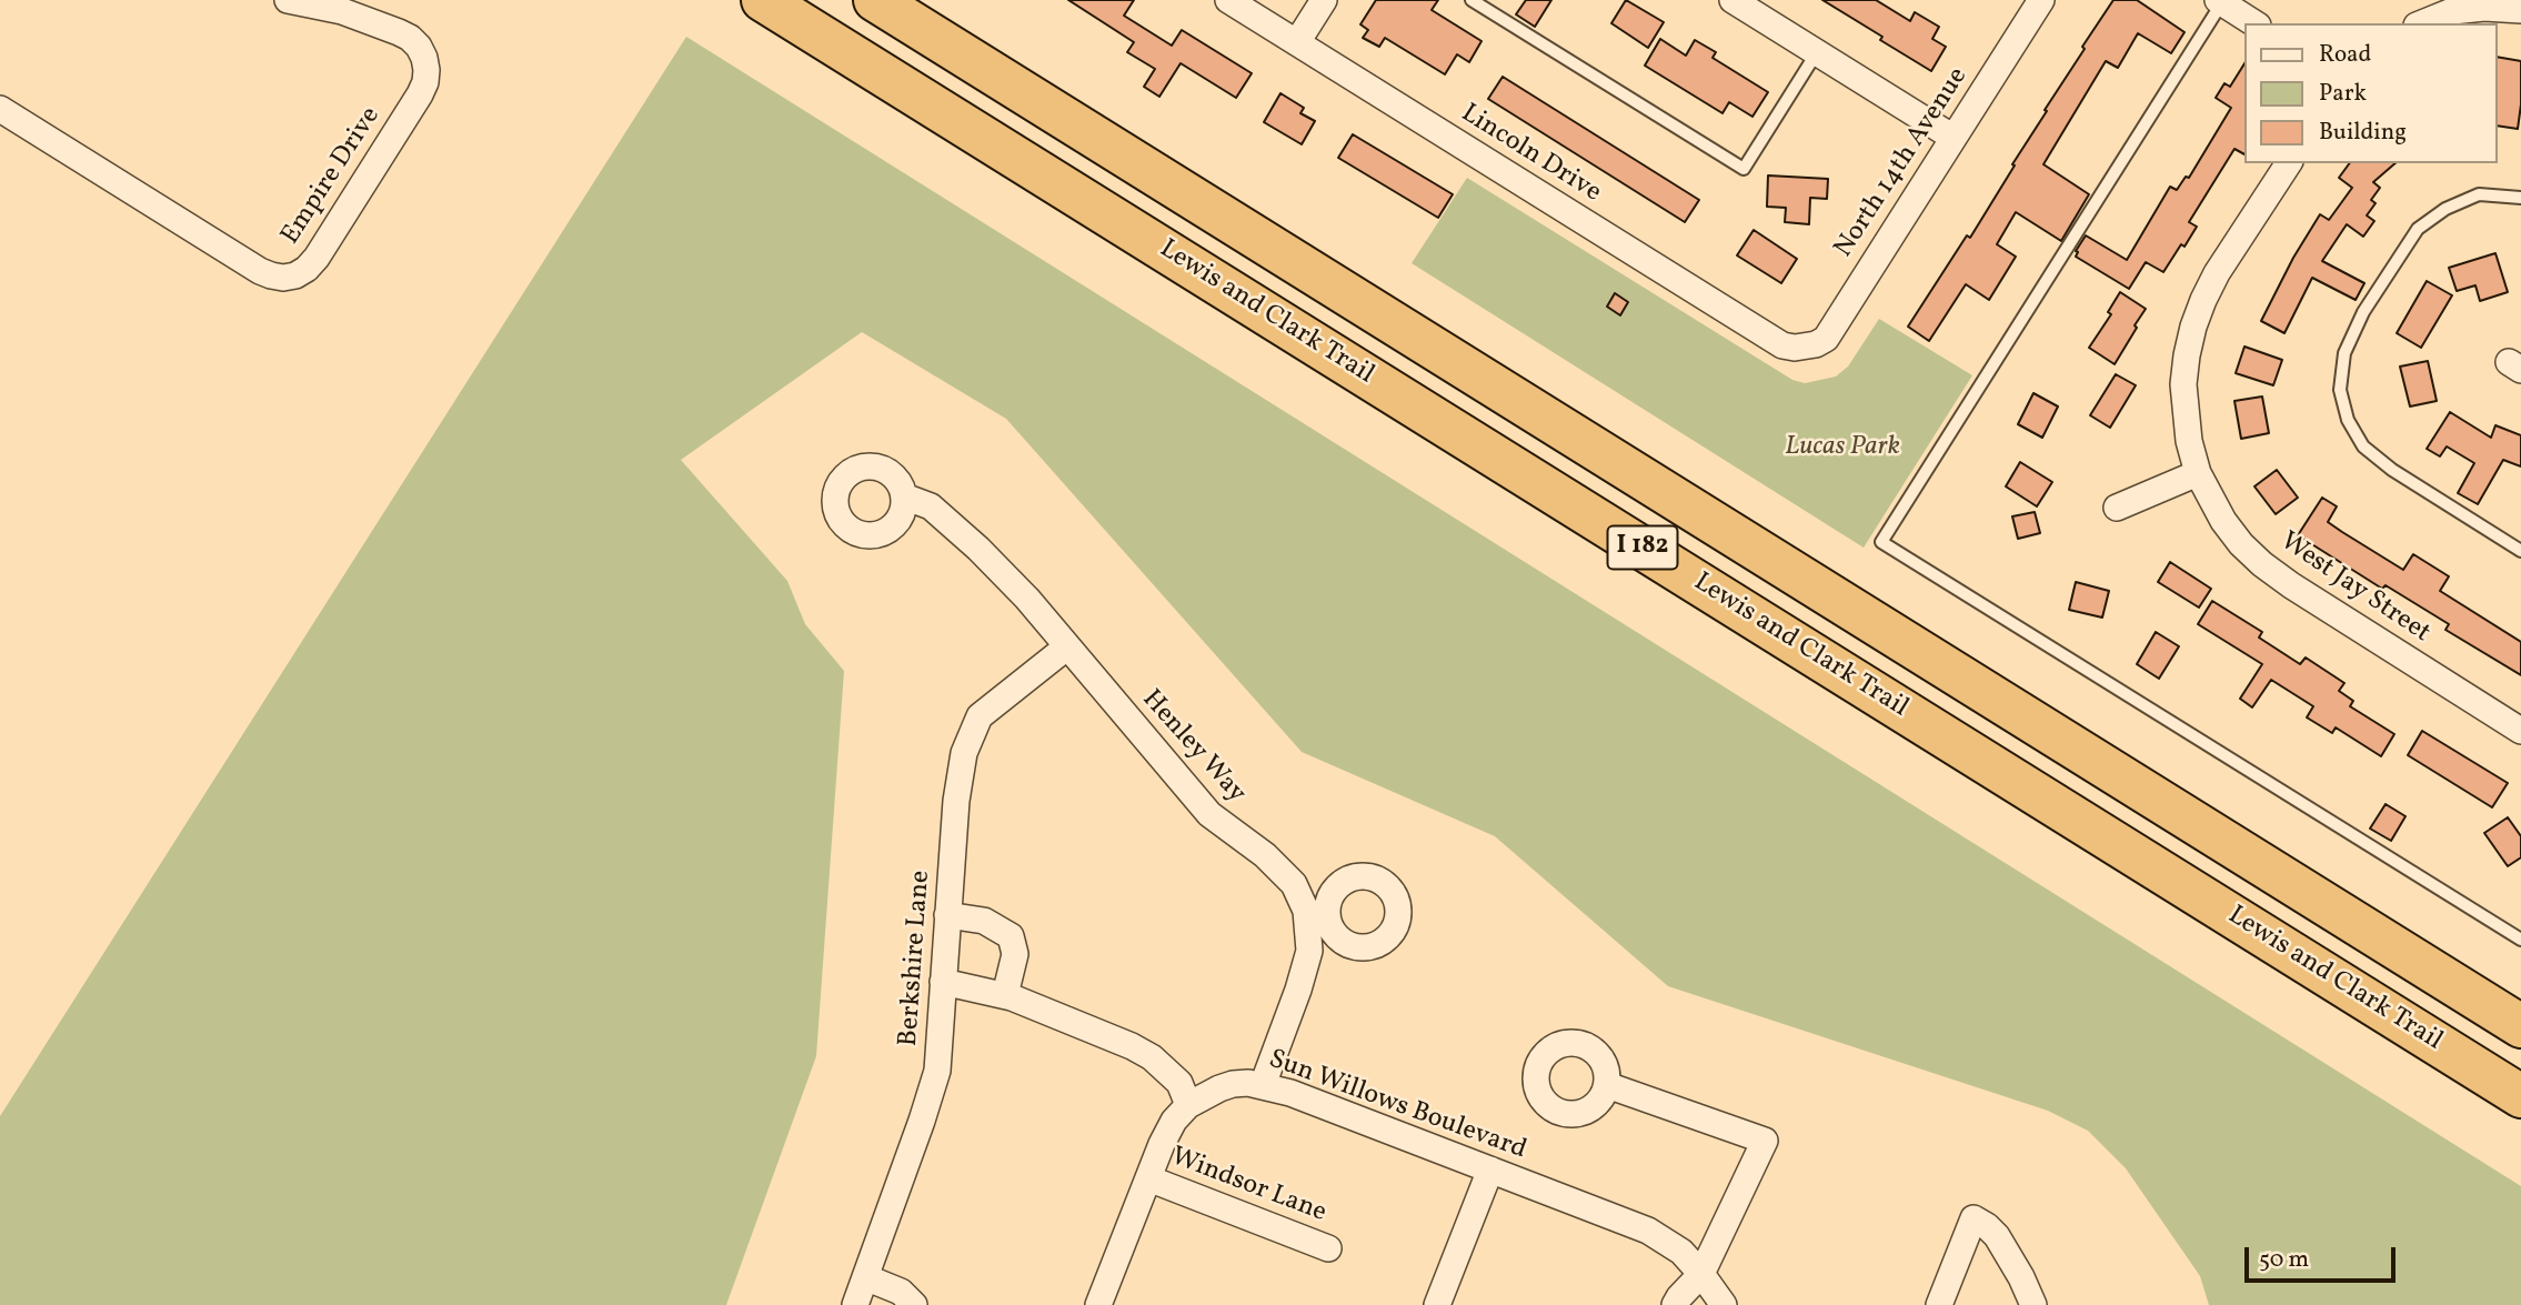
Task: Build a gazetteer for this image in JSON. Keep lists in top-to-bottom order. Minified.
{"streets":{"highway":["Lewis and Clark Trail","I 182"],"street":["Lincoln Drive","North 14th Avenue","Empire Drive","West Jay Street","Henley Way","Berkshire Lane","Sun Willows Boulevard","Windsor Lane"]},"crossings":[["Lincoln Drive","North 14th Avenue"],["Henley Way","Berkshire Lane"],["Henley Way","Sun Willows Boulevard"]],"parks":["Lucas Park"],"legend":["Road","Park","Building"],"scale_bar":"50 m"}
